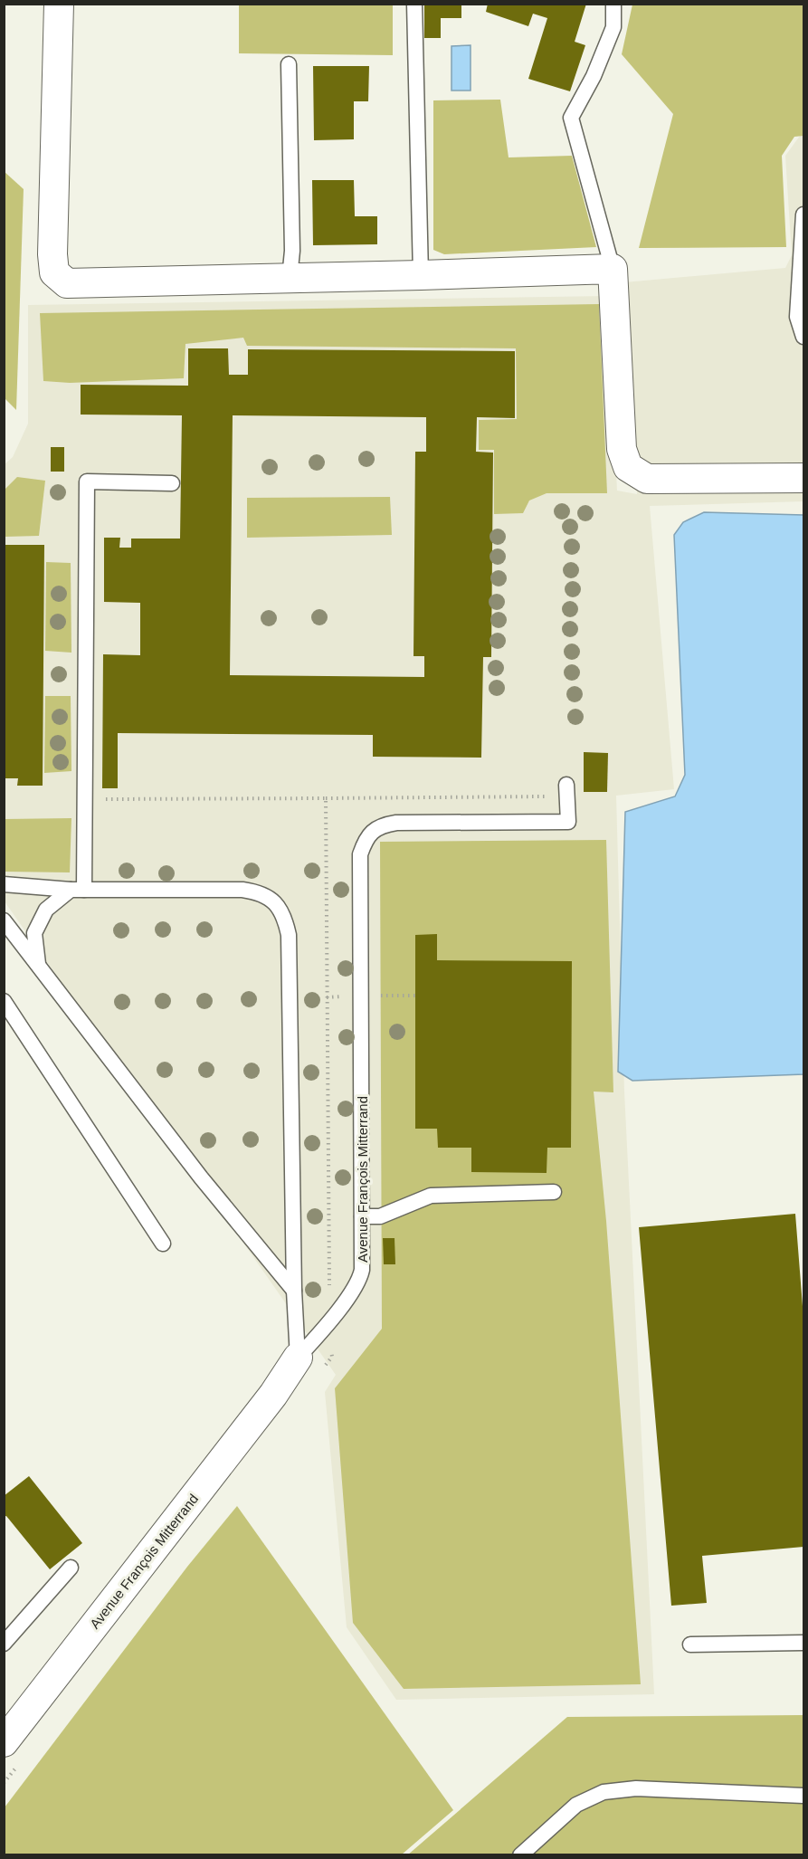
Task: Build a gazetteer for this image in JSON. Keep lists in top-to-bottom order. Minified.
{"streets":{"street":["Avenue François Mitterrand"]}}
